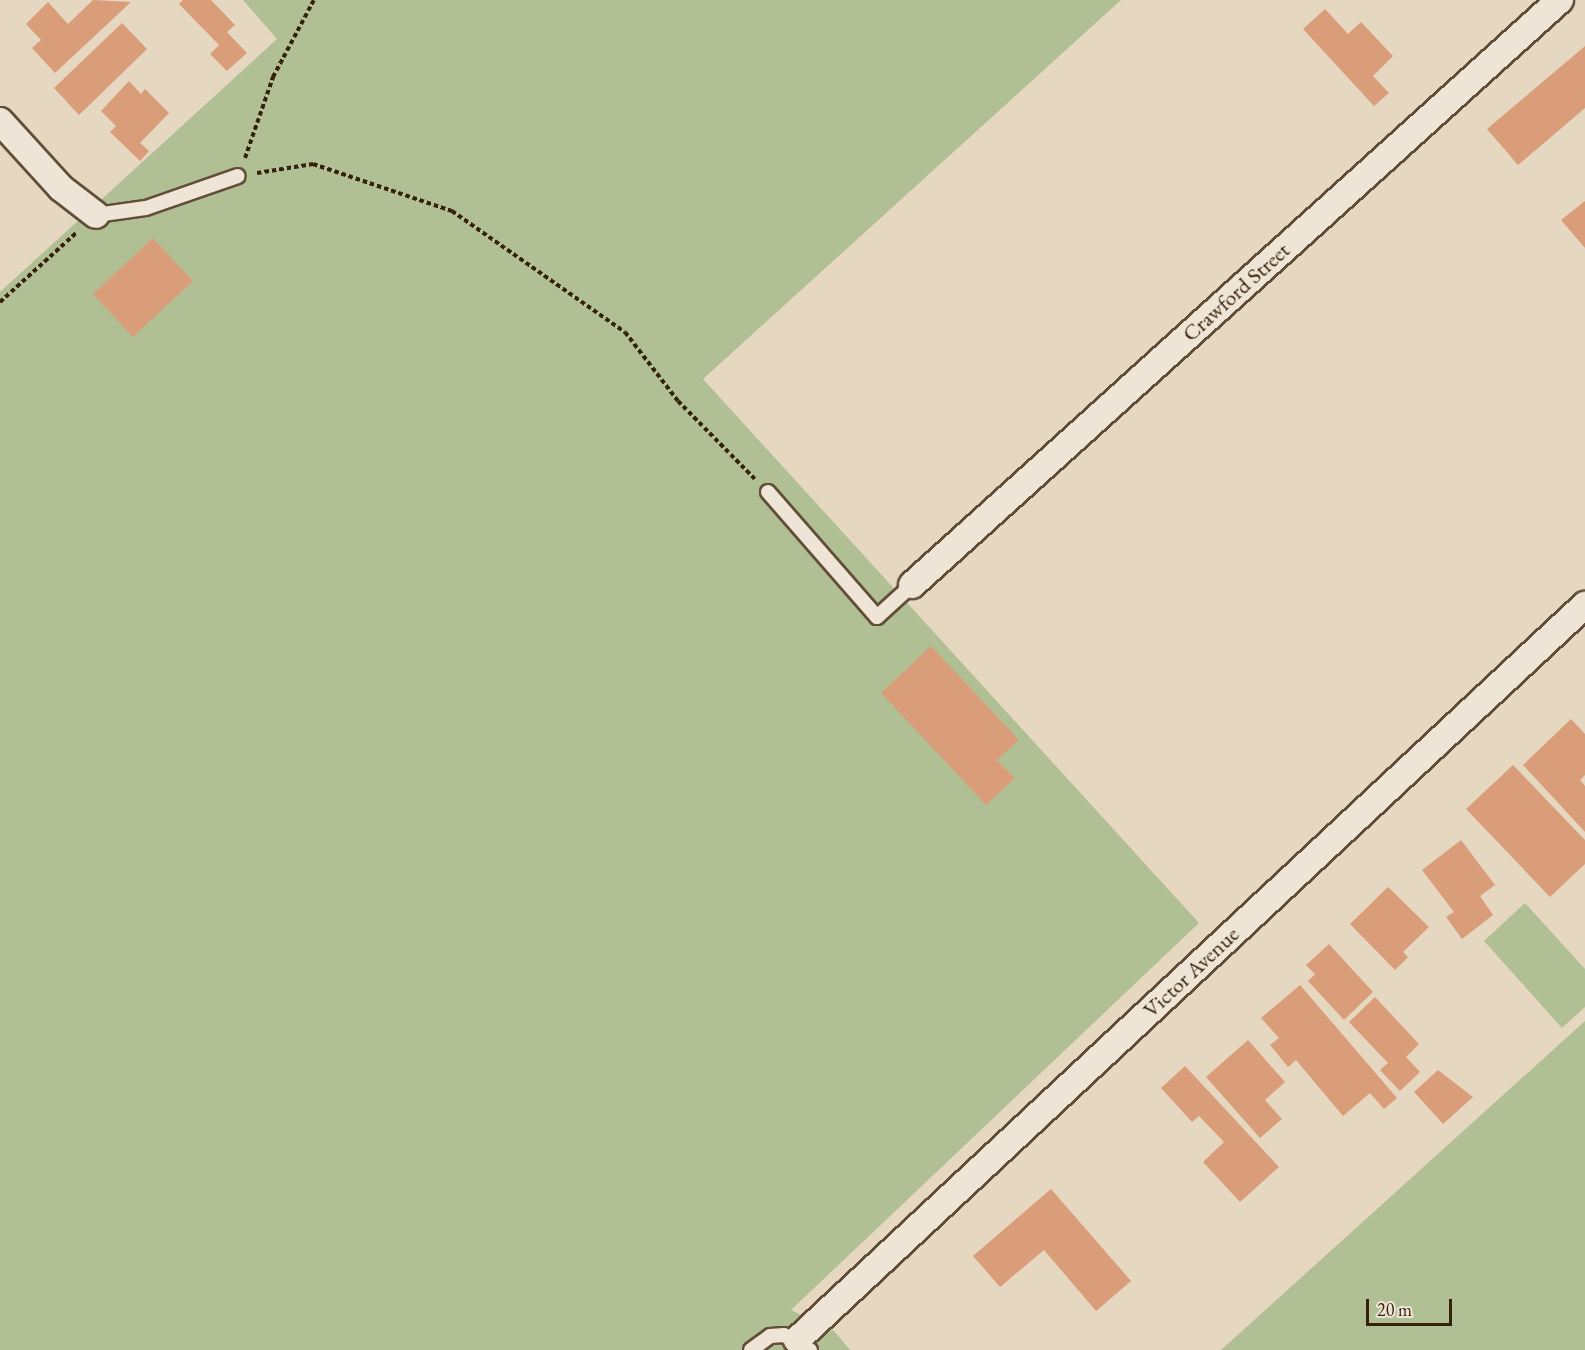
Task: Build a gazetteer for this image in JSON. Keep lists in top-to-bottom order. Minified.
{"streets":{"street":["Crawford Street","Victor Avenue"]},"scale_bar":"20 m"}
